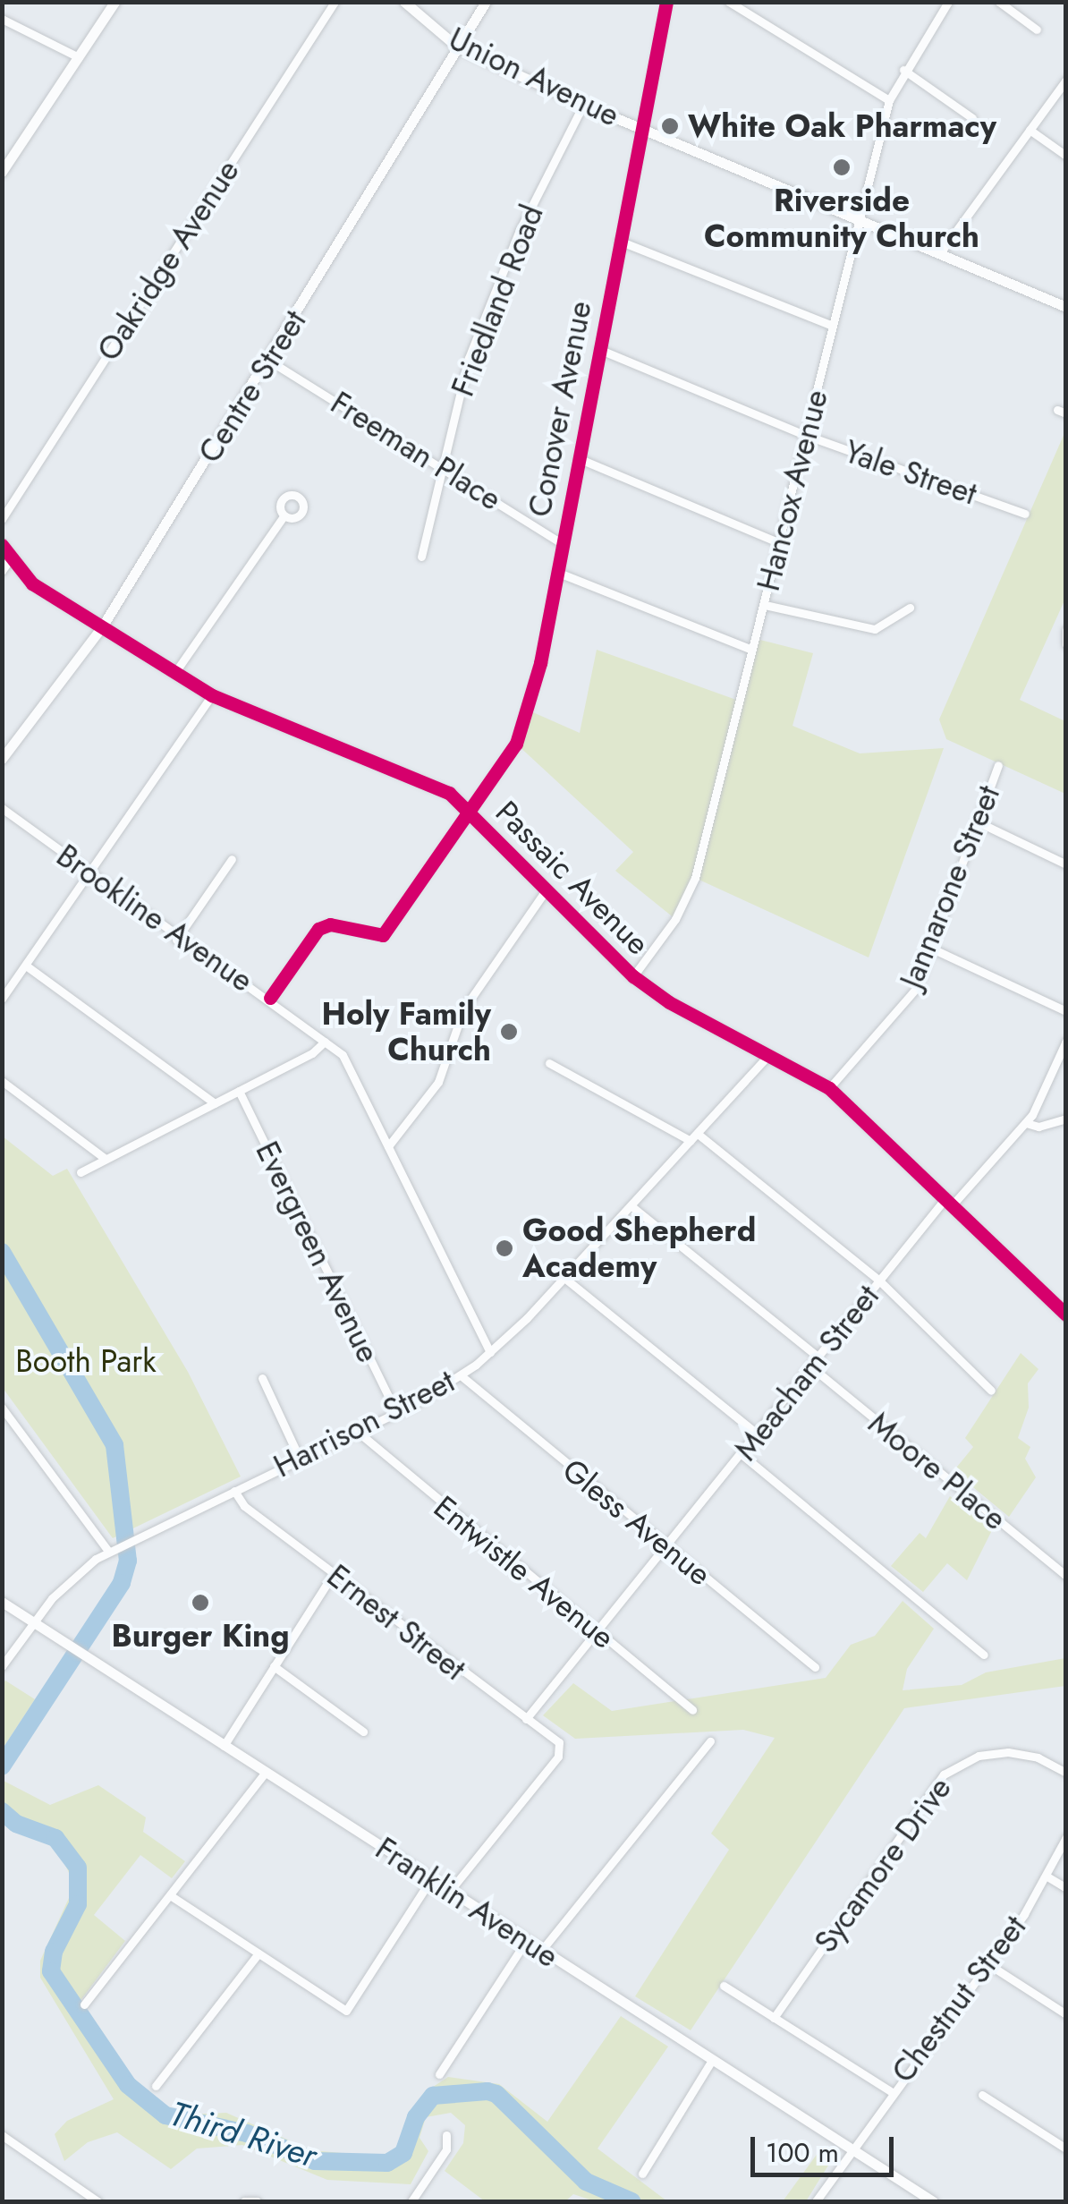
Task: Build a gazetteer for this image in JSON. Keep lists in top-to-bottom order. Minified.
{"streets":{"street":["Union Avenue","Oakridge Avenue","Friedland Road","Centre Street","Conover Avenue","Freeman Place","Yale Street","Hancox Avenue","Passaic Avenue","Jannarone Street","Brookline Avenue","Evergreen Avenue","Meacham Street","Harrison Street","Moore Place","Gless Avenue","Entwistle Avenue","Ernest Street","Sycamore Drive","Franklin Avenue","Chestnut Street"]},"crossings":[["Union Avenue","Friedland Road"],["Union Avenue","Centre Street"],["Union Avenue","Conover Avenue"],["Union Avenue","Hancox Avenue"],["Friedland Road","Freeman Place"],["Centre Street","Freeman Place"],["Centre Street","Passaic Avenue"],["Conover Avenue","Freeman Place"],["Conover Avenue","Yale Street"],["Conover Avenue","Passaic Avenue"],["Conover Avenue","Brookline Avenue"],["Yale Street","Hancox Avenue"],["Hancox Avenue","Passaic Avenue"],["Passaic Avenue","Jannarone Street"],["Passaic Avenue","Meacham Street"],["Passaic Avenue","Harrison Street"],["Brookline Avenue","Harrison Street"],["Evergreen Avenue","Harrison Street"],["Meacham Street","Moore Place"],["Meacham Street","Gless Avenue"],["Meacham Street","Entwistle Avenue"],["Meacham Street","Ernest Street"],["Harrison Street","Gless Avenue"],["Harrison Street","Entwistle Avenue"],["Harrison Street","Ernest Street"],["Harrison Street","Franklin Avenue"],["Ernest Street","Franklin Avenue"],["Franklin Avenue","Chestnut Street"]],"water":["Third River"],"parks":["Booth Park"],"places":["White Oak Pharmacy","Riverside Community Church","Holy Family Church","Good Shepherd Academy","Burger King"],"scale_bar":"100 m"}
